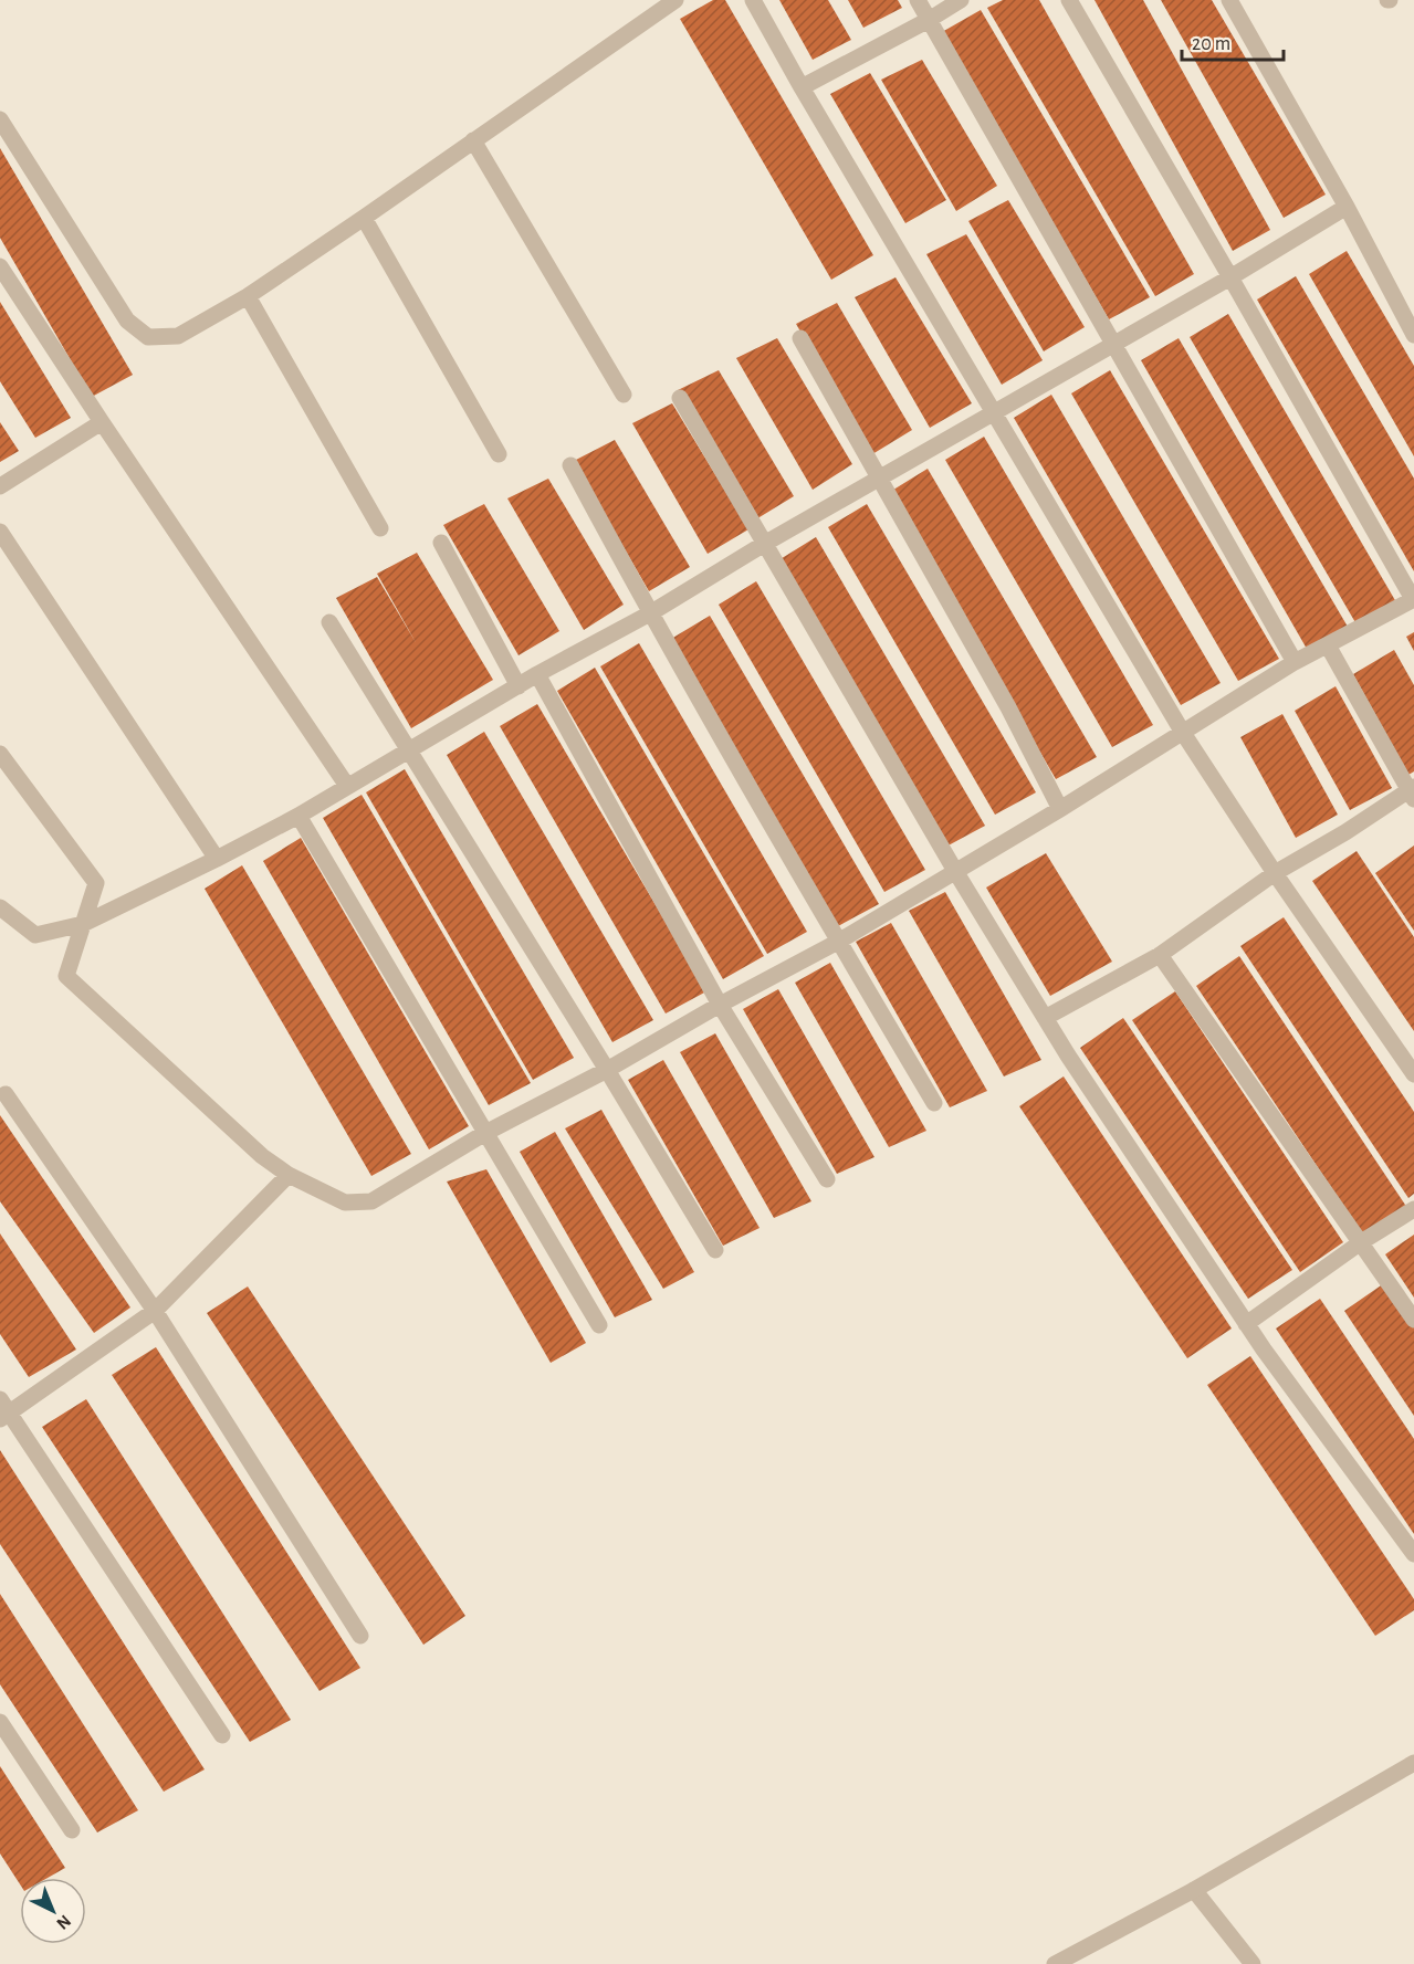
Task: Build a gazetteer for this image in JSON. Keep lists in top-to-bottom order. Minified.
{"scale_bar":"20 m","north":"bottom right"}
